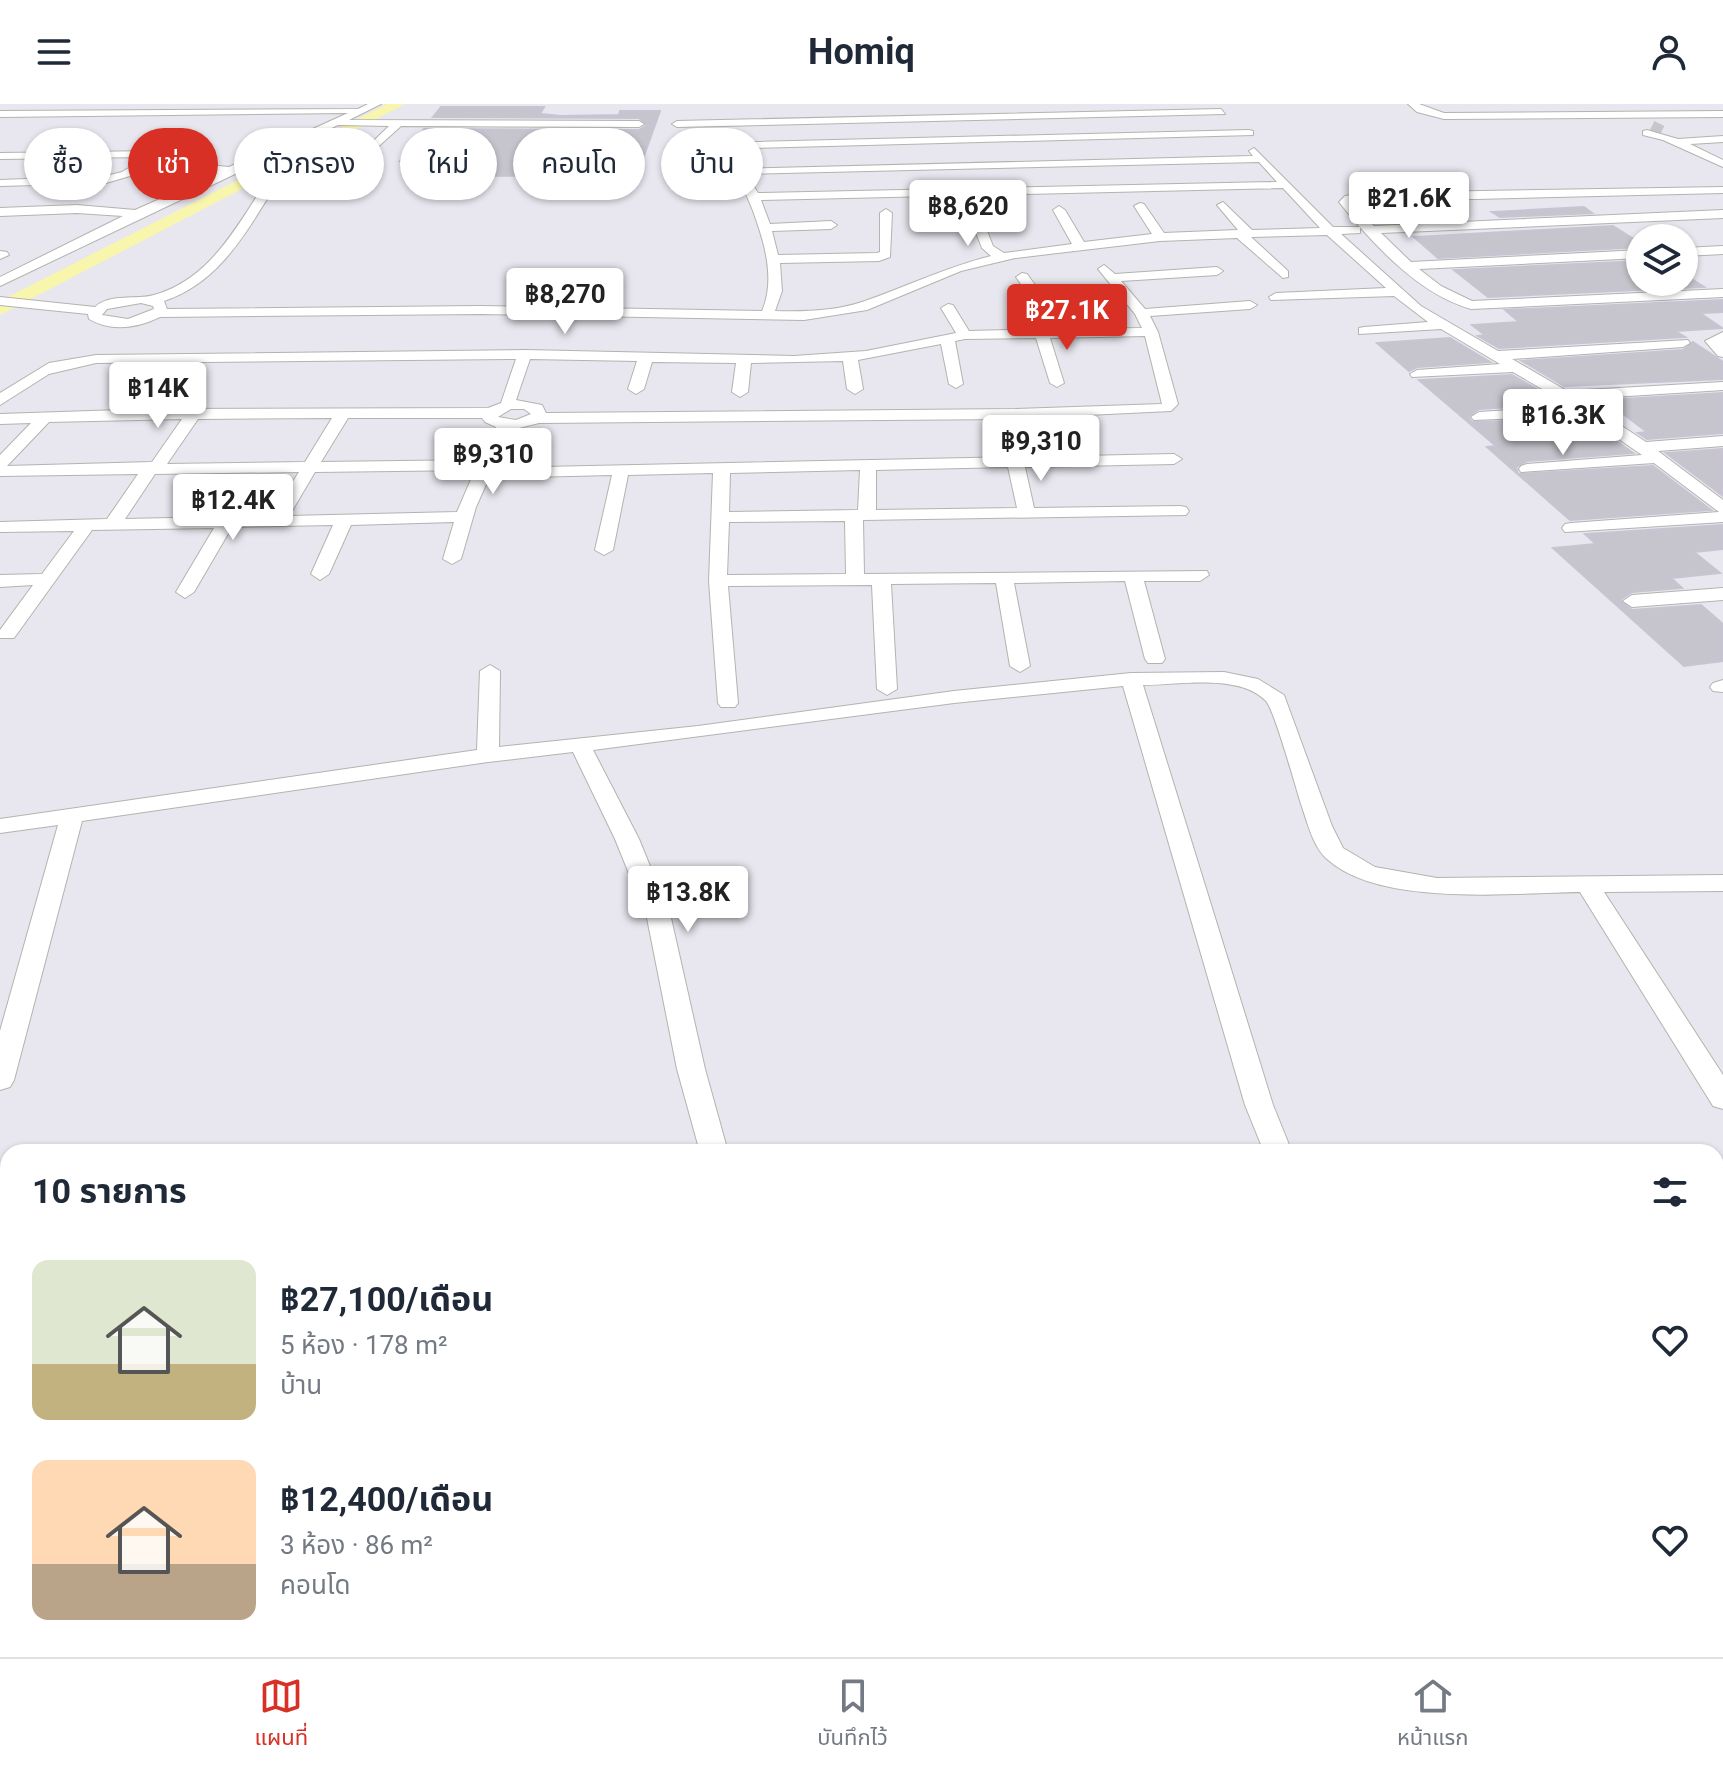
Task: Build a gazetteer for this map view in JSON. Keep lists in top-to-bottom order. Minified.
{"page":{"header":"Homiq","chip":["ซื้อ","เช่า","ตัวกรอง","ใหม่","คอนโด","บ้าน"],"price":["฿21.6K","฿8,620","฿8,270","฿27.1K","฿14K","฿16.3K","฿9,310","฿9,310","฿12.4K","฿13.8K"],"heading":"10 รายการ","list":[{"name":"฿27,100/เดือน","note":"5 ห้อง · 178 m² · บ้าน"},{"name":"฿12,400/เดือน","note":"3 ห้อง · 86 m² · คอนโด"}],"tabs":["แผนที่","บันทึกไว้","หน้าแรก"]}}
